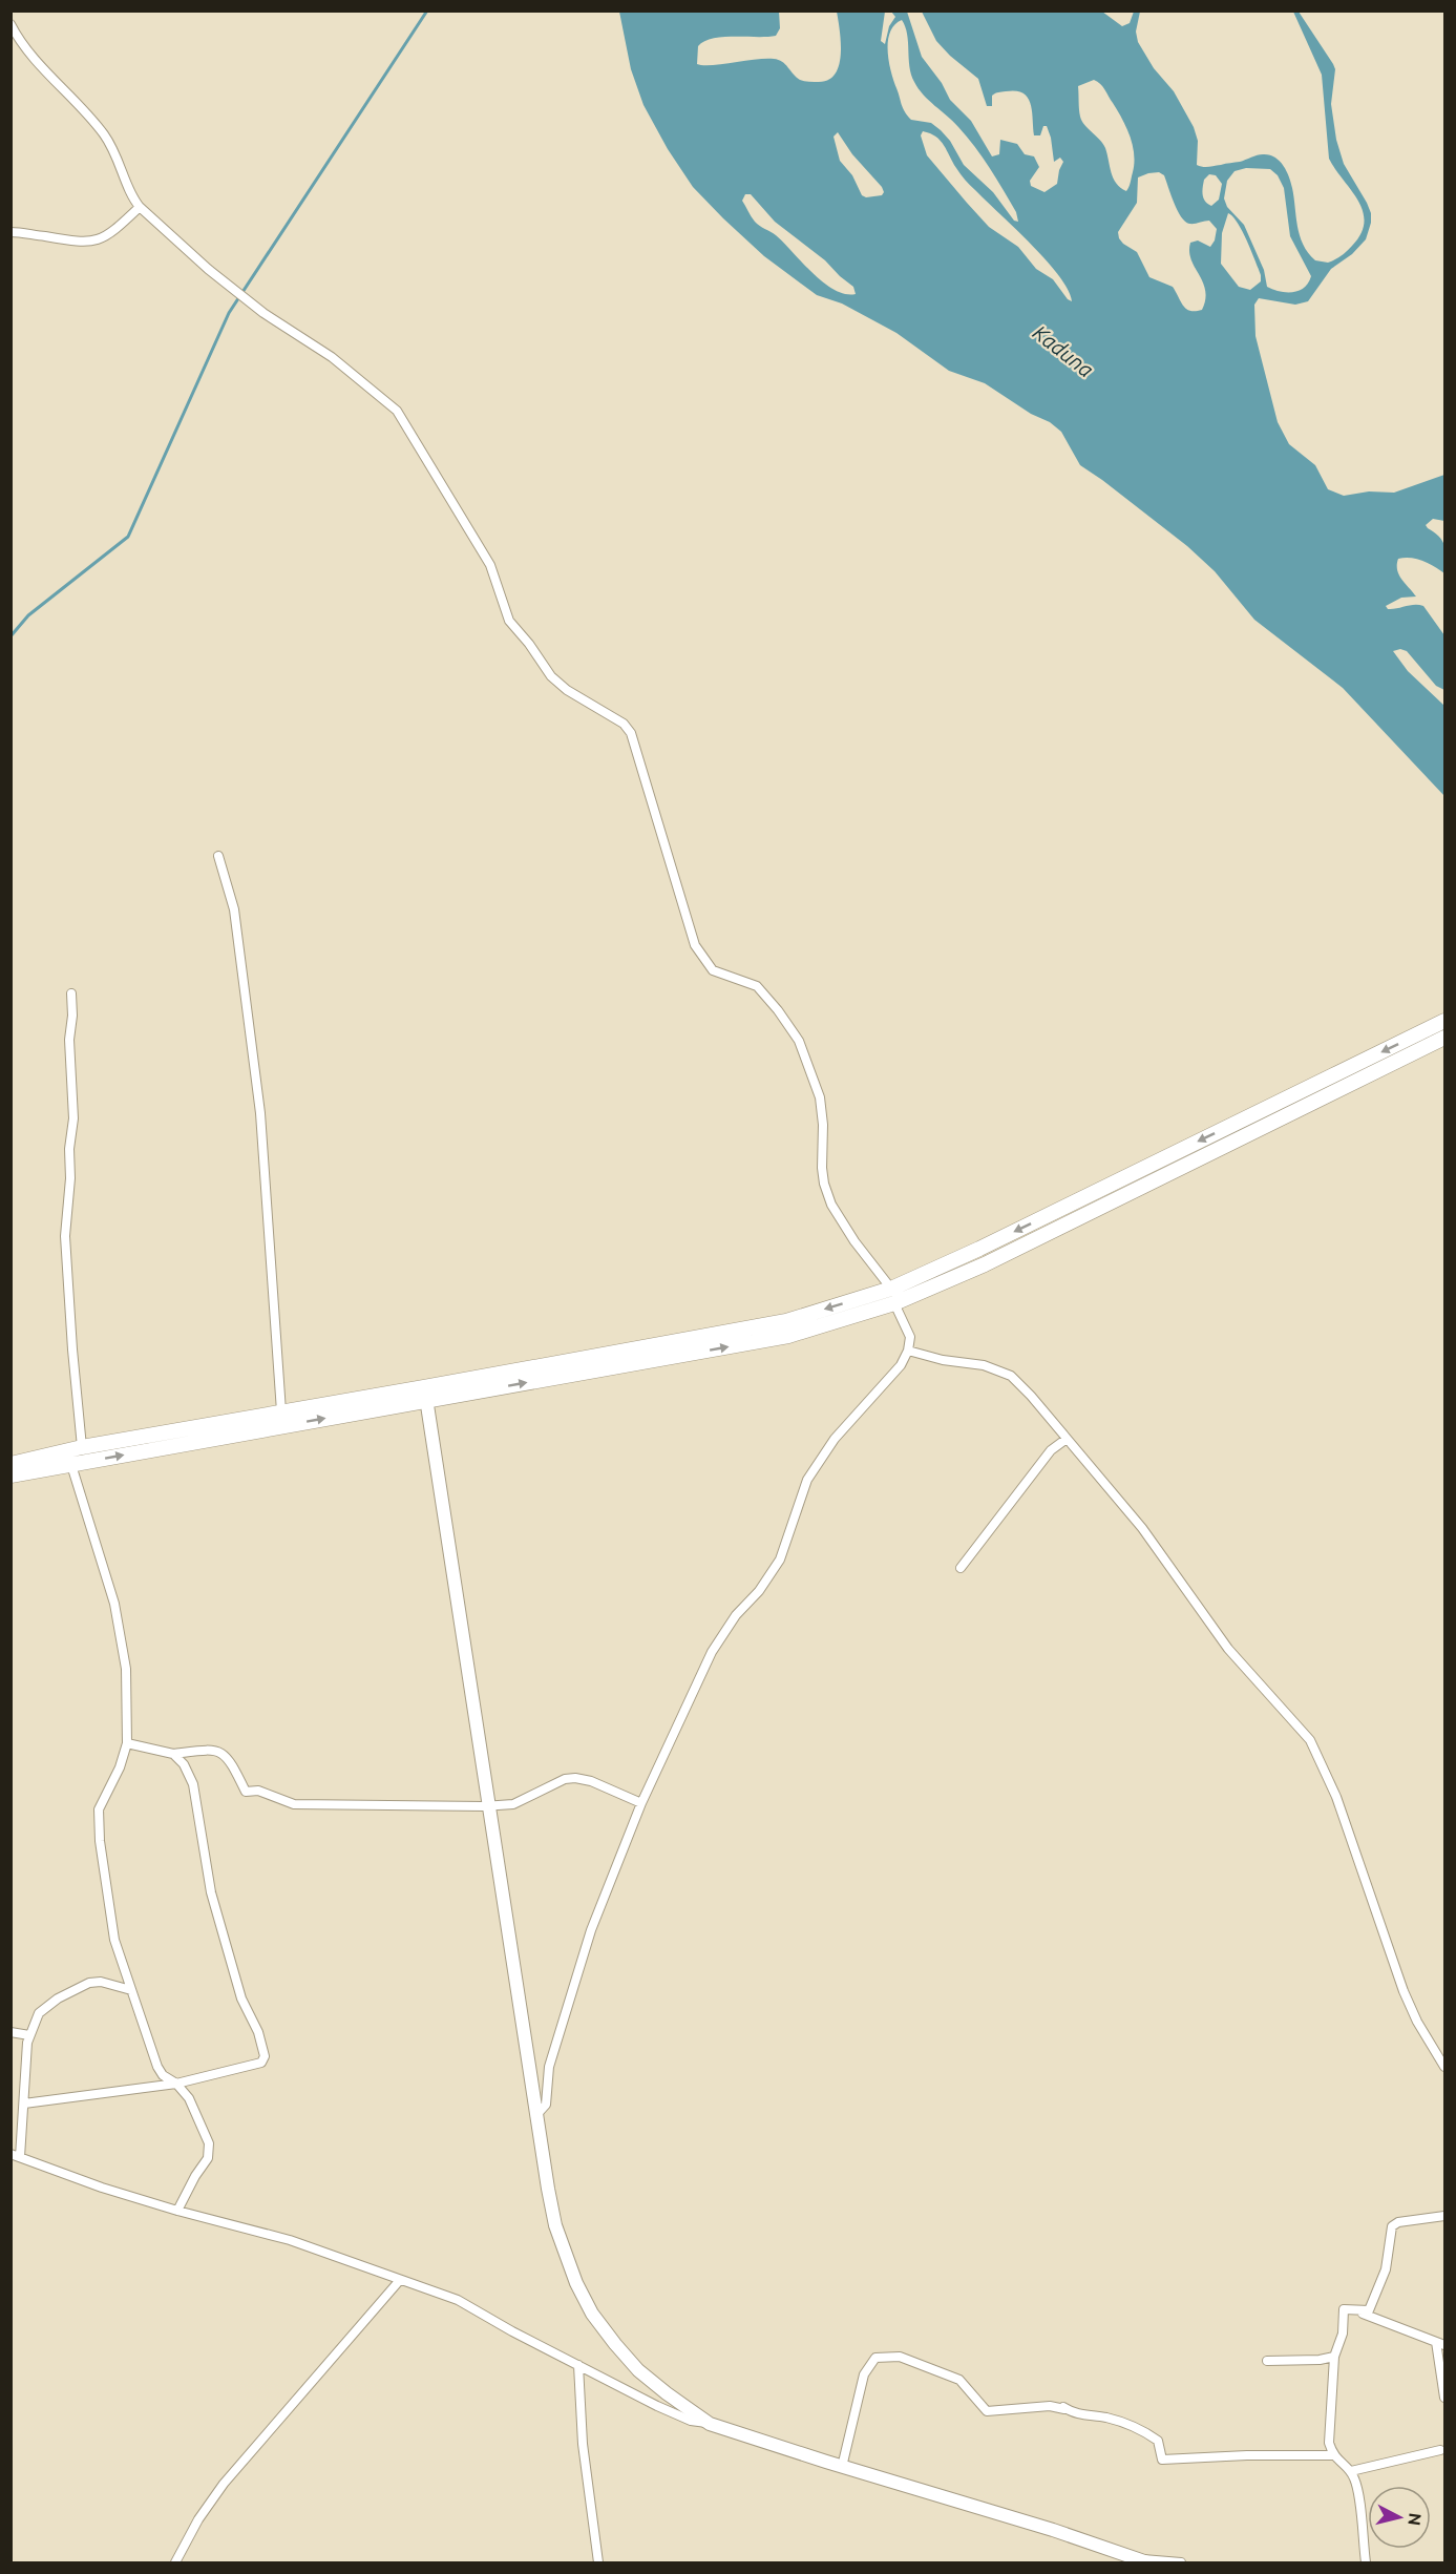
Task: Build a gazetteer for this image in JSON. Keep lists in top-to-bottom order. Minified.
{"water":["Kaduna"],"north":"right"}
